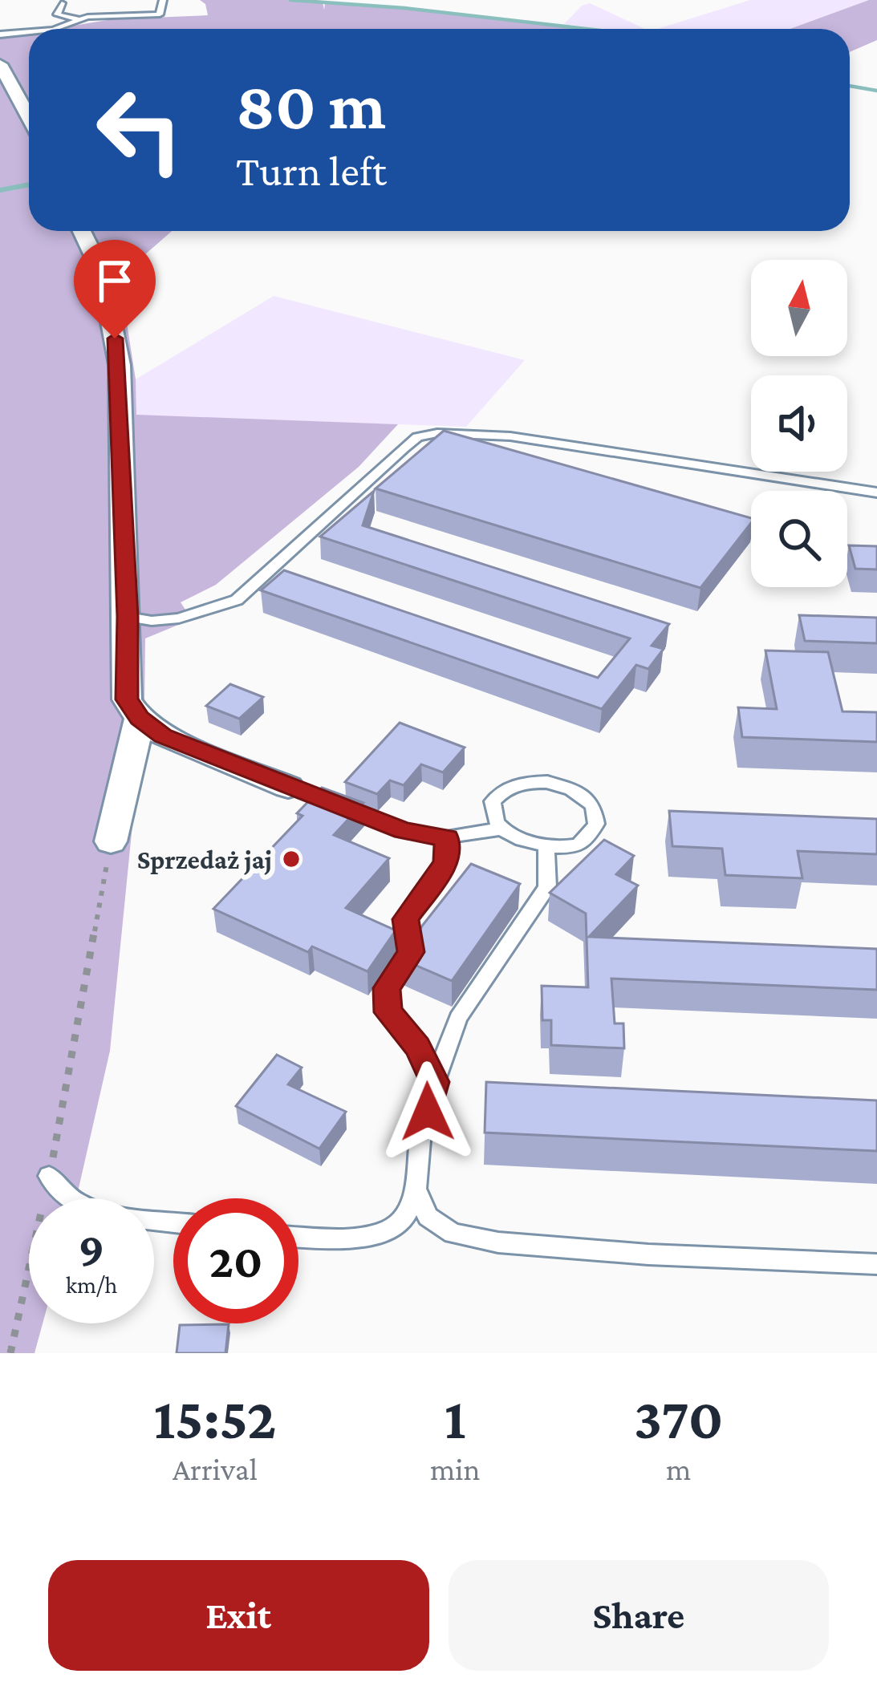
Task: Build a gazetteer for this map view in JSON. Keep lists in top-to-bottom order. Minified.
{"places":["Sprzedaż jaj"],"north":"top","page":{"turn":["80 m","Turn left"],"speed":"9 km/h","limit":"20","eta":["15:52","Arrival","1","min","370","m"],"buttons":["Exit","Share"]}}
